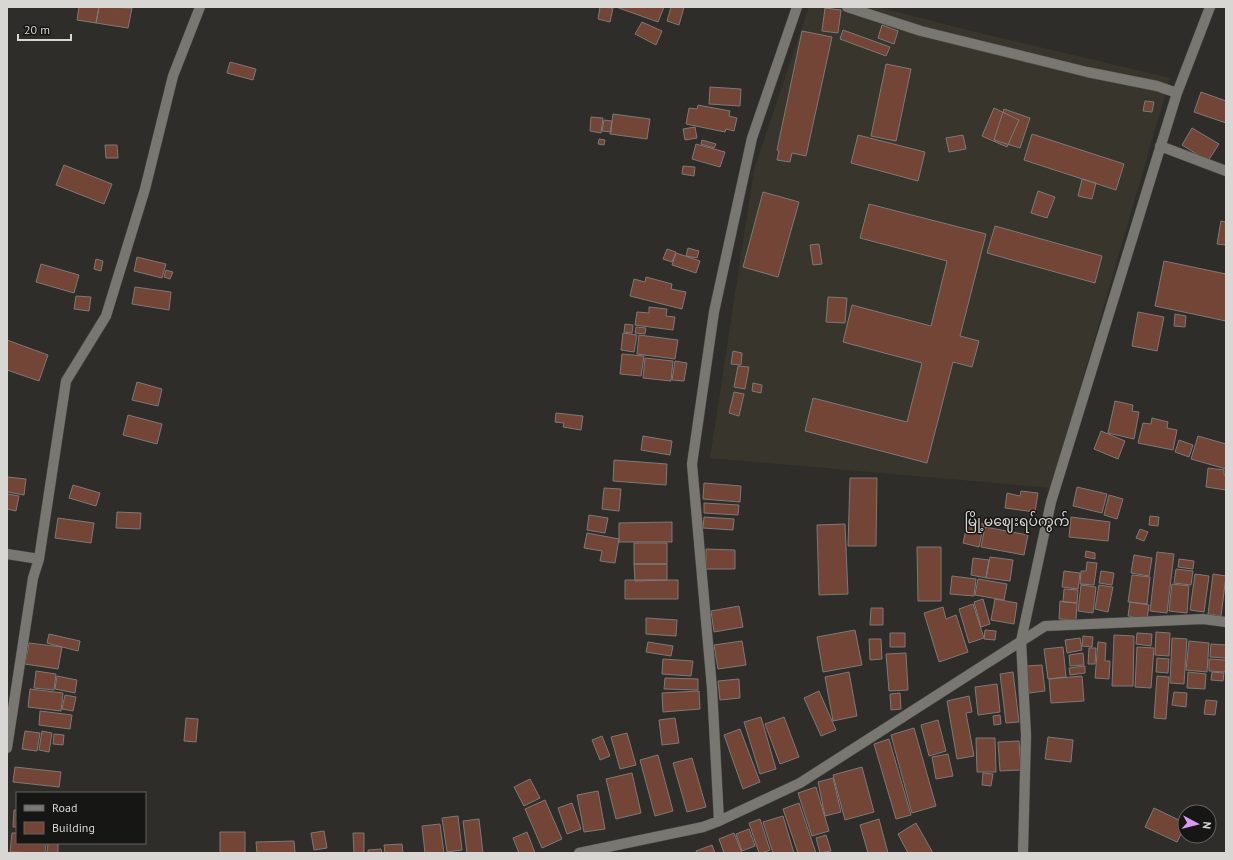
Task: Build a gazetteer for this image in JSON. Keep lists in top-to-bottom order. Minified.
{"districts":["မြို့မဈေးရပ်ကွက်"],"legend":["Road","Building"],"scale_bar":"20 m","north":"right"}
